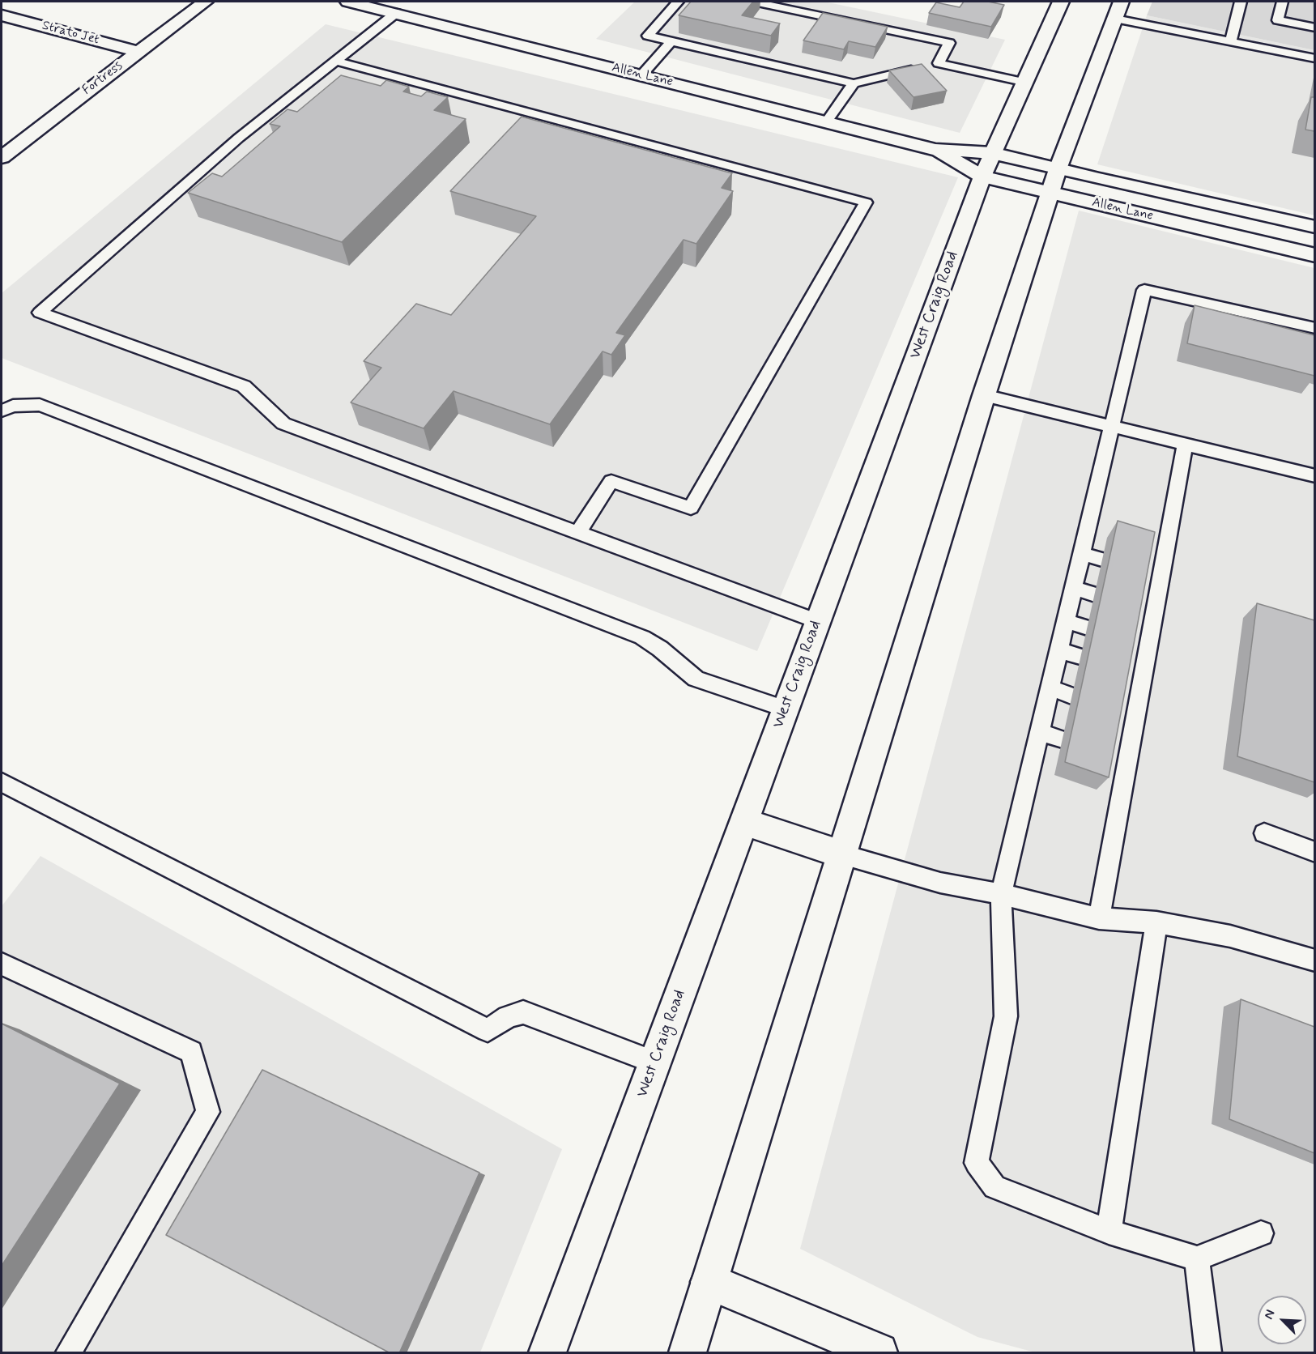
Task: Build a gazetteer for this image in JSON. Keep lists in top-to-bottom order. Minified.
{"streets":{"main road":["Strato Jet","Allen Lane","Fortress","West Craig Road"]},"crossings":[["Strato Jet","Fortress"],["Allen Lane","West Craig Road"]],"north":"top left"}
